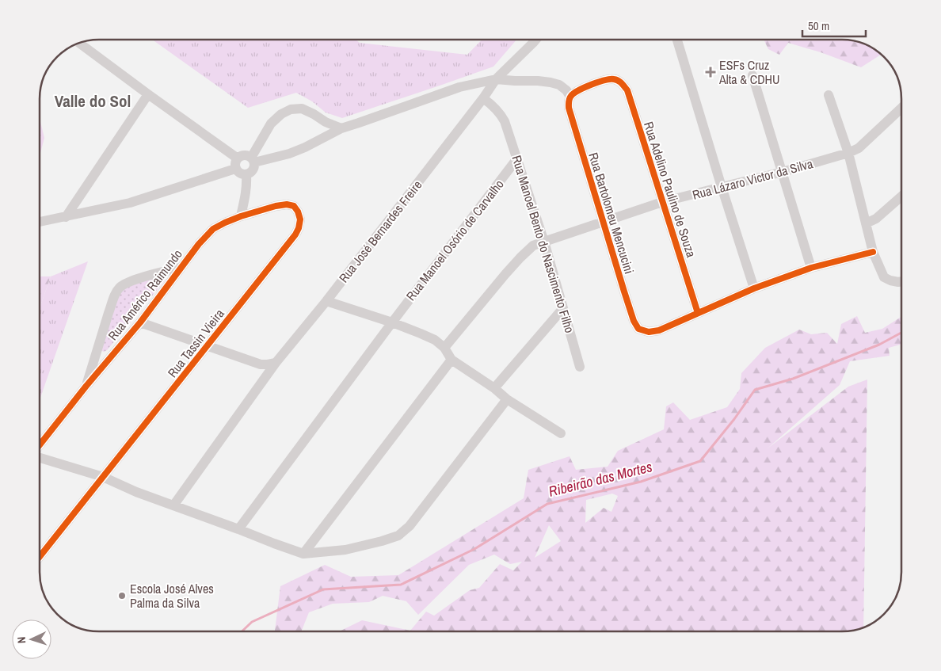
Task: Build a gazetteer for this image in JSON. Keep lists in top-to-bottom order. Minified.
{"streets":{"street":["Rua Lázaro Victor da Silva","Rua Adelino Paulino de Souza","Rua Bartolomeu Mencucini","Rua José Bernardes Freire","Rua Manoel Osório de Carvalho","Rua Manoel Bento do Nascimento Filho","Rua Américo Raimundo","Rua Tassin Vieira"]},"crossings":[["Rua Lázaro Victor da Silva","Rua Adelino Paulino de Souza"],["Rua Lázaro Victor da Silva","Rua Bartolomeu Mencucini"],["Rua Lázaro Victor da Silva","Rua Manoel Bento do Nascimento Filho"],["Rua Adelino Paulino de Souza","Rua Bartolomeu Mencucini"],["Rua José Bernardes Freire","Rua Manoel Bento do Nascimento Filho"],["Rua Manoel Osório de Carvalho","Rua Manoel Bento do Nascimento Filho"],["Rua Américo Raimundo","Rua Tassin Vieira"]],"districts":["Valle do Sol"],"water":["Ribeirão das Mortes"],"places":{"health":["ESFs Cruz Alta & CDHU"],"other":["Escola José Alves Palma da Silva"]},"scale_bar":"50 m","north":"left"}
